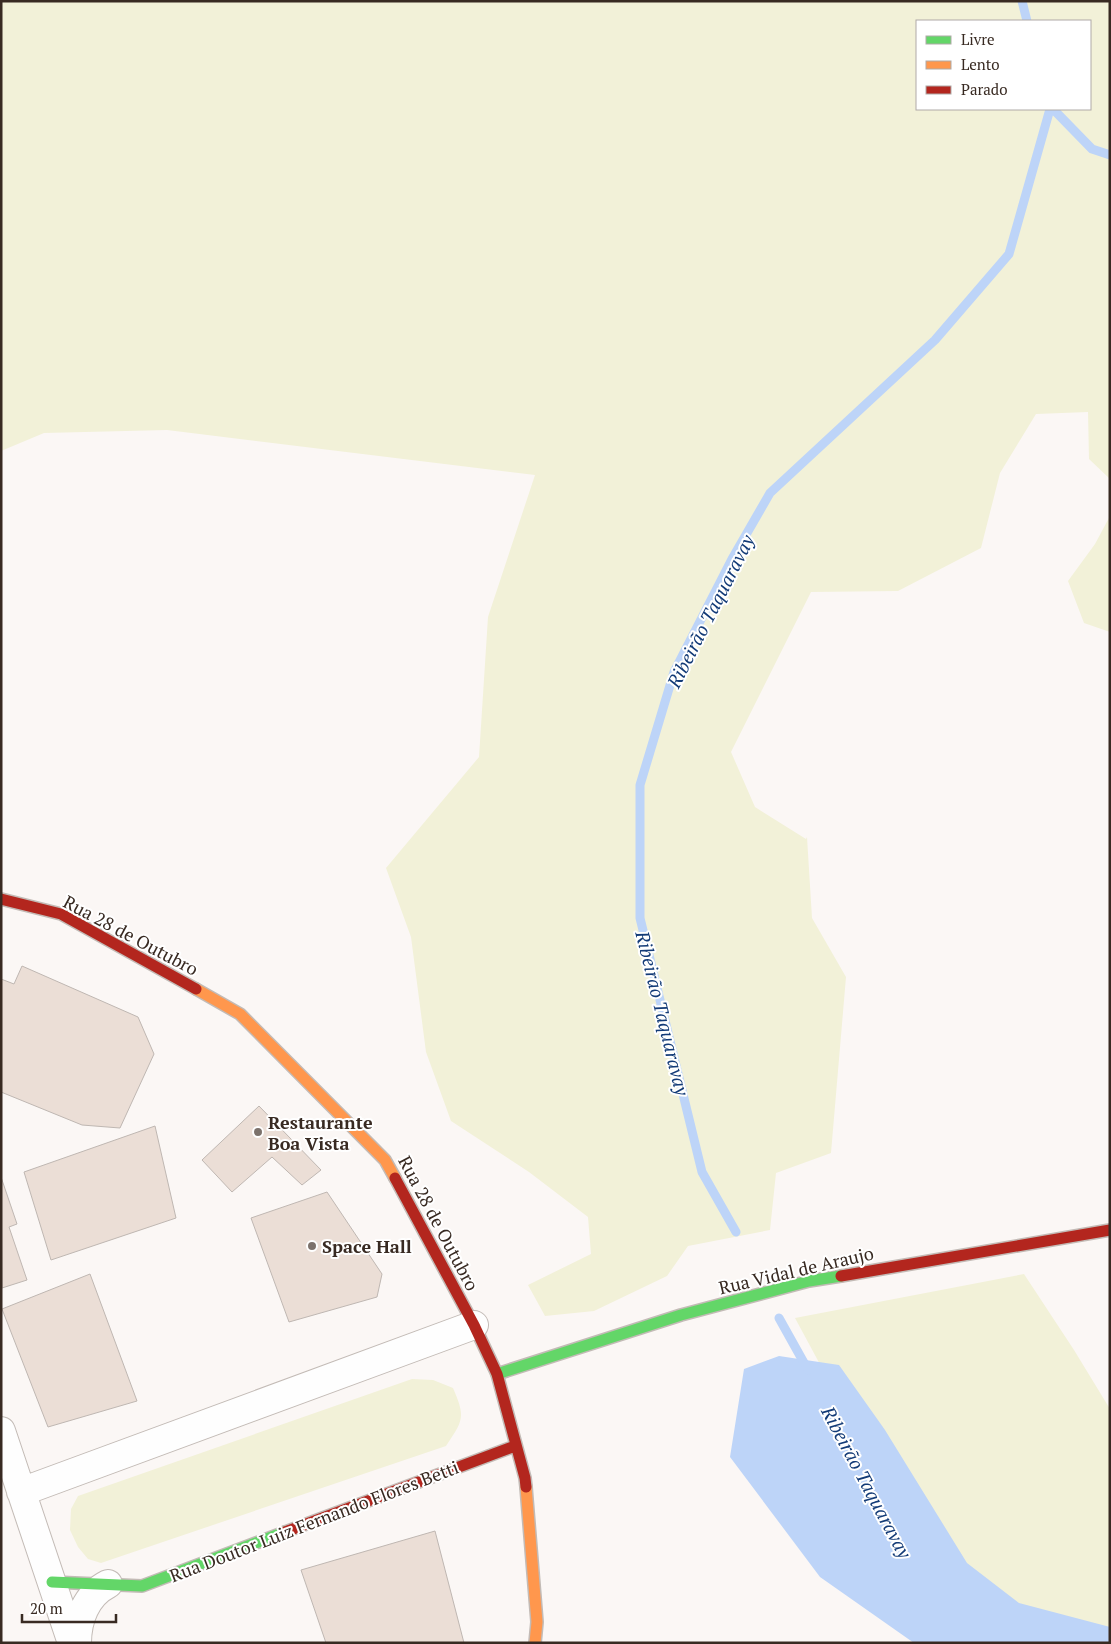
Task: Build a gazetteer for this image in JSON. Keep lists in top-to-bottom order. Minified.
{"streets":{"street":["Rua 28 de Outubro","Rua Vidal de Araujo","Rua Doutor Luiz Fernando Flores Betti"]},"crossings":[["Rua 28 de Outubro","Rua Vidal de Araujo"],["Rua 28 de Outubro","Rua Doutor Luiz Fernando Flores Betti"]],"water":["Ribeirão Taquaravay"],"places":["Restaurante Boa Vista","Space Hall"],"legend":["Livre","Lento","Parado"],"scale_bar":"20 m"}
